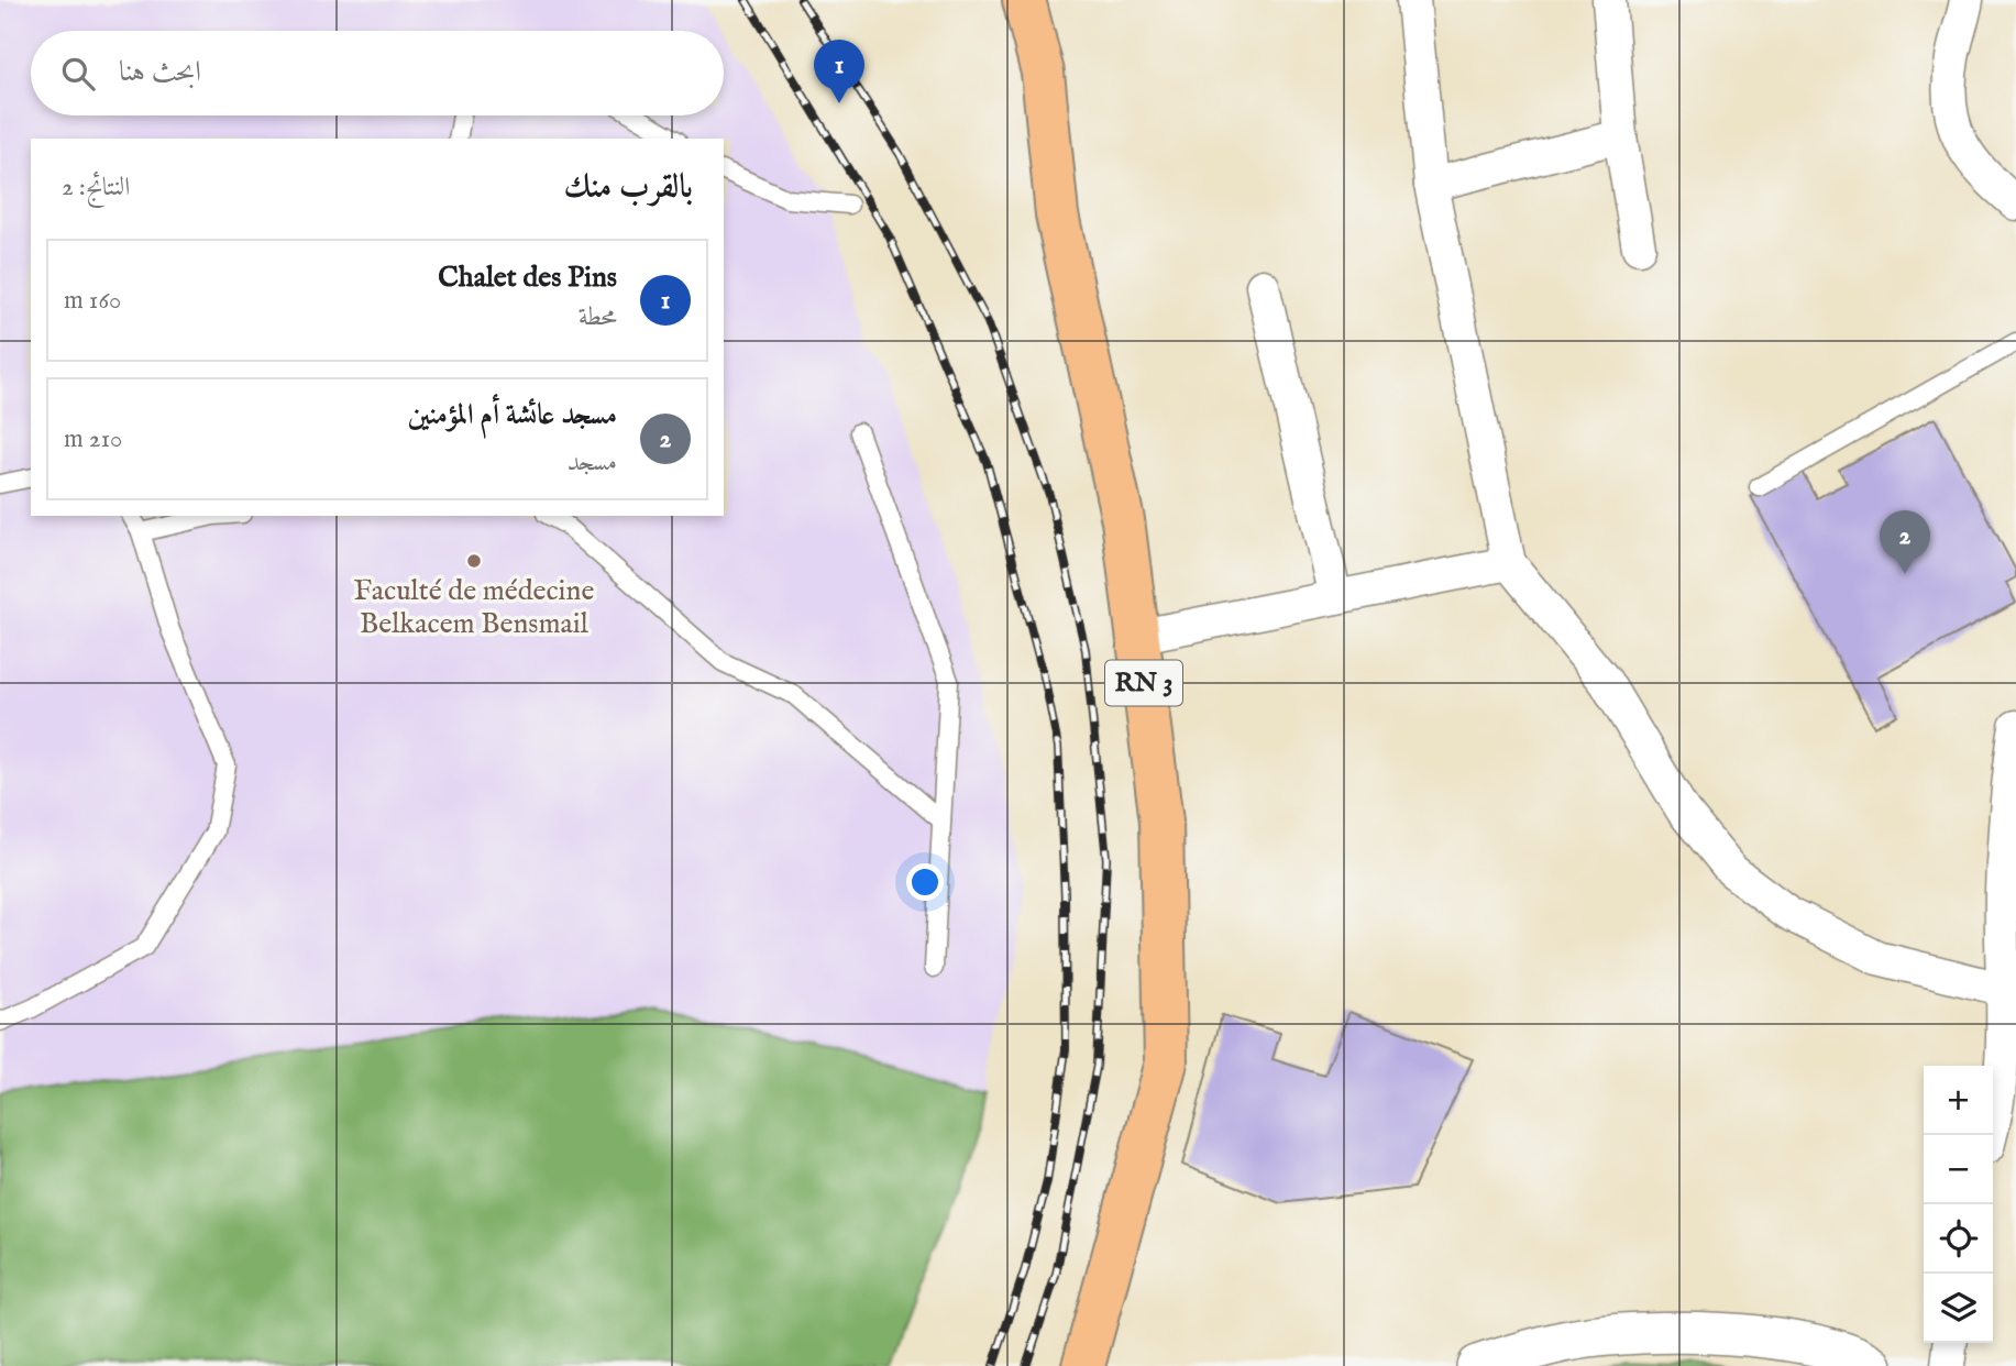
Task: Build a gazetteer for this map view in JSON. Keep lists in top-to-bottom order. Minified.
{"streets":{"main road":["RN 3"]},"places":["Faculté de médecine Belkacem Bensmail"],"page":{"search":"ابحث هنا","pins":["1","2"],"heading":["بالقرب منك","النتائج: 2"],"list":[{"mark":"1","name":"Chalet des Pins","note":"محطة","value":"160 m"},{"mark":"2","name":"مسجد عائشة أم المؤمنين","note":"مسجد","value":"210 m"}],"map_buttons":["+","−"]}}
